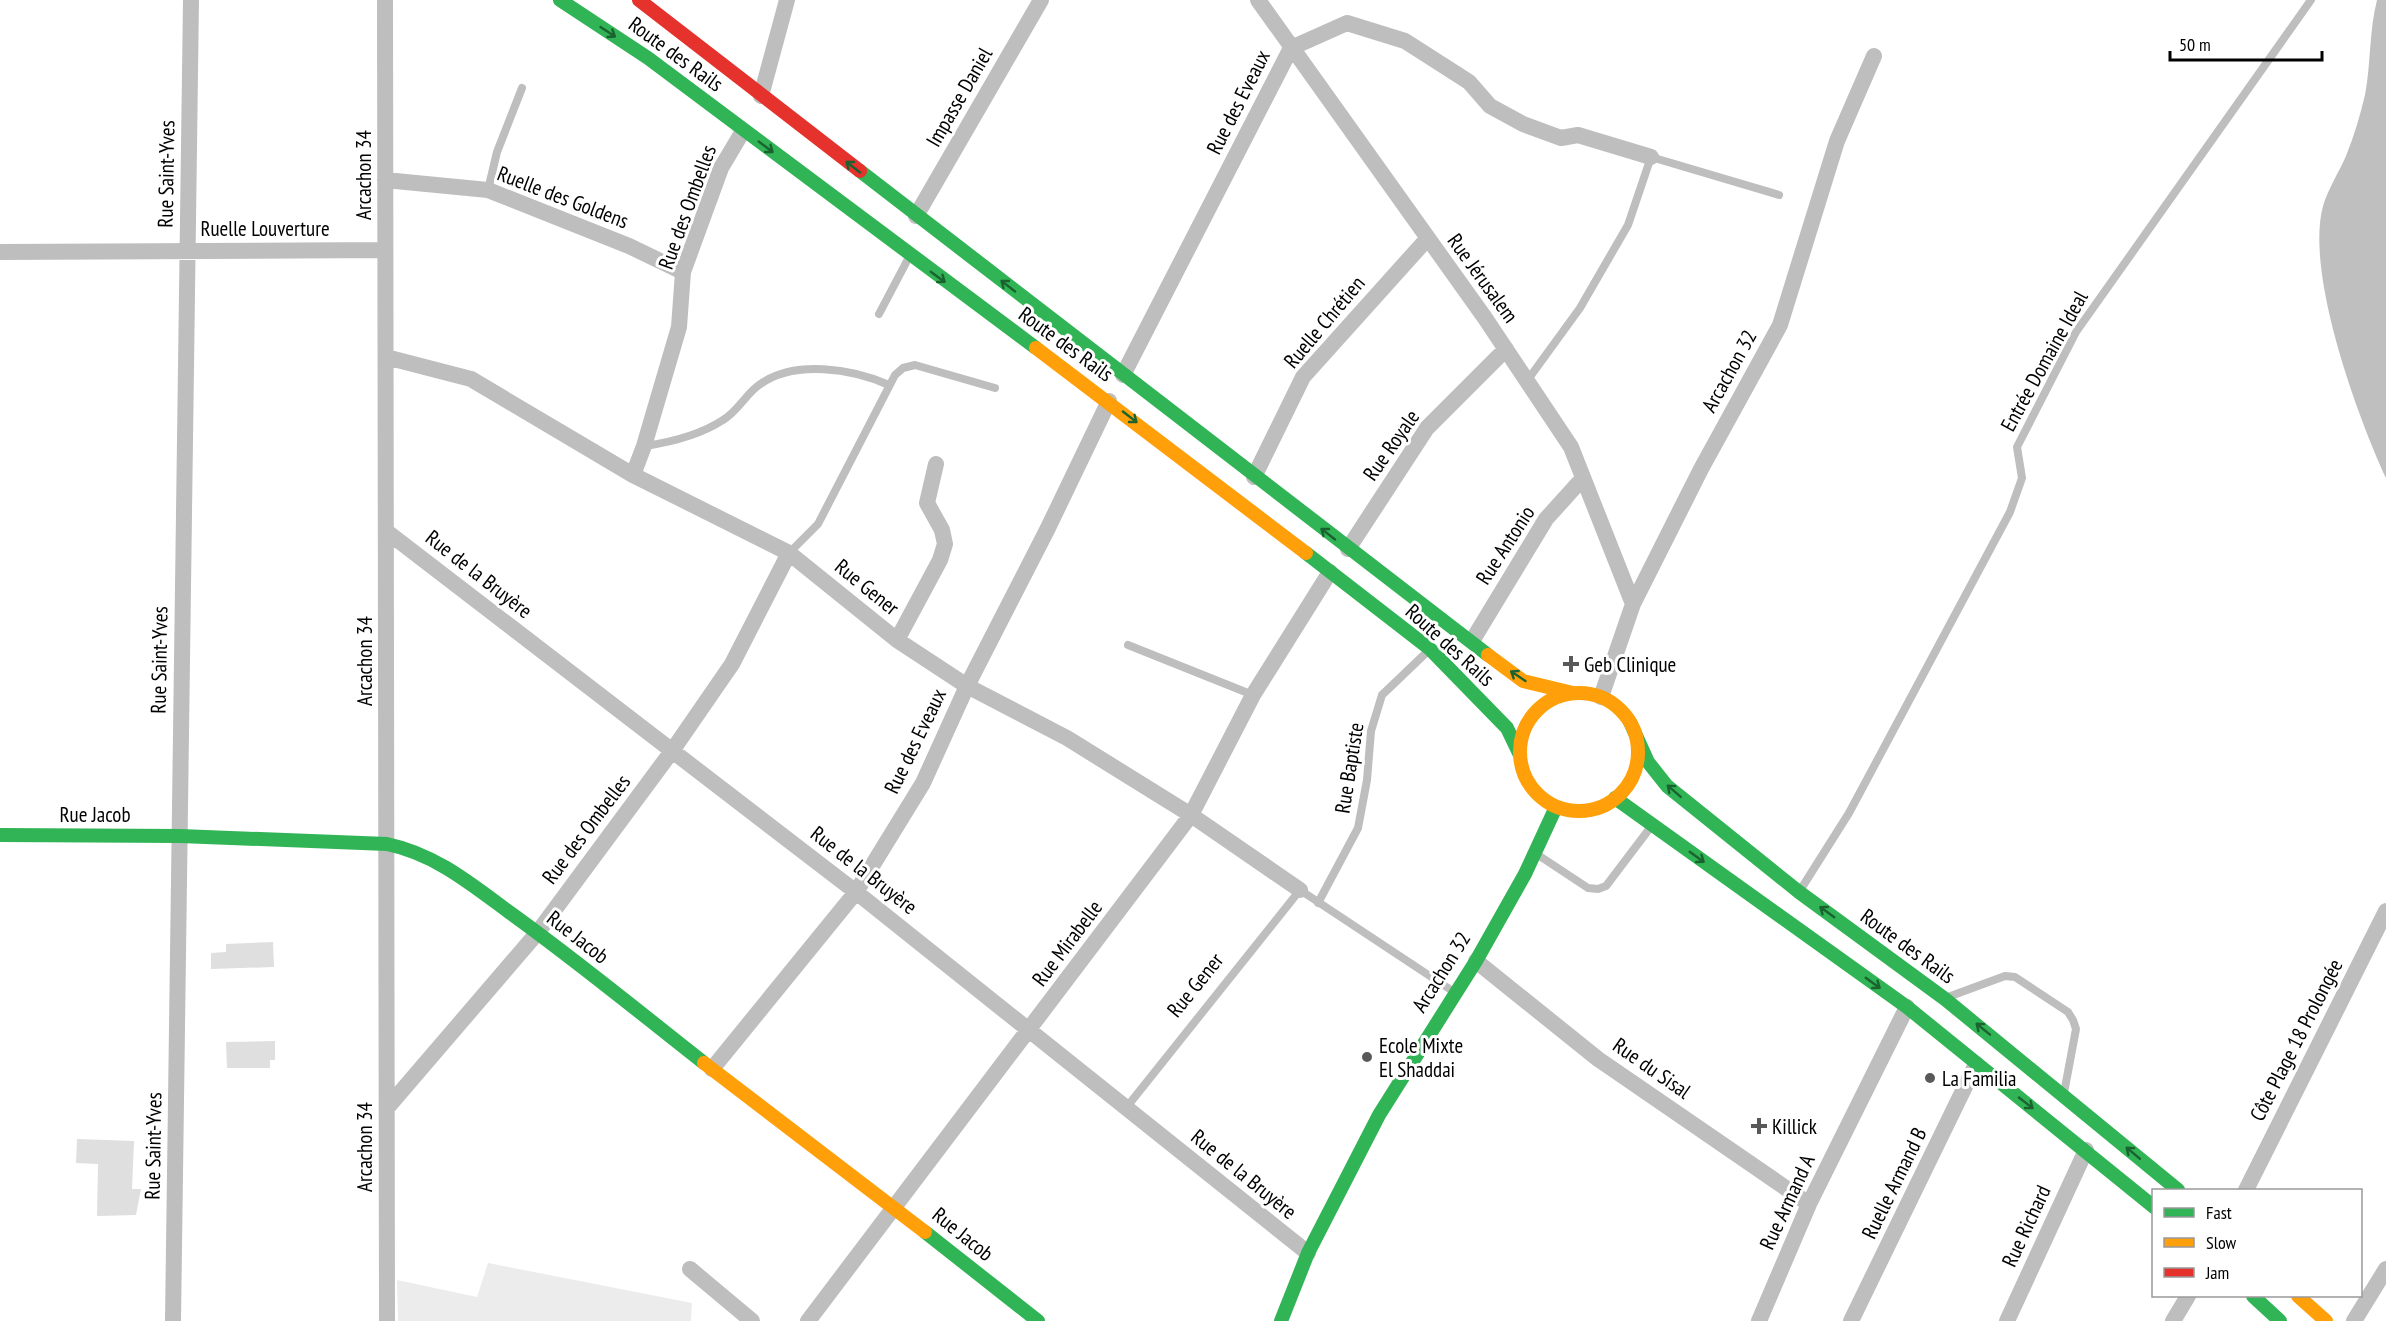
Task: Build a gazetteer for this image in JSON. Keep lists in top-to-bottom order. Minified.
{"streets":{"main road":["Route des Rails","Arcachon 32","Rue Jacob"],"street":["Impasse Daniel","Rue des Eveaux","Rue Saint-Yves","Arcachon 34","Ruelle des Goldens","Rue des Ombelles","Ruelle Louverture","Rue Jérusalem","Ruelle Chrétien","Rue Royale","Rue Antonio","Rue de la Bruyère","Rue Gener","Rue Mirabelle","Côte Plage 18 Prolongée","Rue du Sisal","Ruelle Armand B","Rue Armand A","Rue Richard"],"lane":["Entrée Domaine Ideal","Rue Baptiste"]},"crossings":[["Route des Rails","Impasse Daniel"],["Route des Rails","Rue des Eveaux"],["Route des Rails","Rue des Ombelles"],["Route des Rails","Ruelle Chrétien"],["Route des Rails","Entrée Domaine Ideal"],["Route des Rails","Arcachon 32"],["Route des Rails","Rue Royale"],["Route des Rails","Rue Antonio"],["Route des Rails","Rue Baptiste"],["Route des Rails","Rue Mirabelle"],["Rue des Eveaux","Rue Jérusalem"],["Rue des Eveaux","Rue de la Bruyère"],["Rue des Eveaux","Rue Gener"],["Rue des Eveaux","Rue Jacob"],["Rue Saint-Yves","Ruelle Louverture"],["Rue Saint-Yves","Rue Jacob"],["Arcachon 34","Ruelle des Goldens"],["Arcachon 34","Rue des Ombelles"],["Arcachon 34","Ruelle Louverture"],["Arcachon 34","Rue de la Bruyère"],["Arcachon 34","Rue Gener"],["Arcachon 34","Rue Jacob"],["Ruelle des Goldens","Rue des Ombelles"],["Rue des Ombelles","Rue de la Bruyère"],["Rue des Ombelles","Rue Gener"],["Rue des Ombelles","Rue Jacob"],["Rue Jérusalem","Ruelle Chrétien"],["Rue Jérusalem","Arcachon 32"],["Rue Jérusalem","Rue Royale"],["Rue Jérusalem","Rue Antonio"],["Arcachon 32","Rue de la Bruyère"],["Arcachon 32","Rue Gener"],["Arcachon 32","Rue du Sisal"],["Rue de la Bruyère","Rue Gener"],["Rue de la Bruyère","Rue Mirabelle"],["Rue Gener","Rue Baptiste"],["Rue Gener","Rue Mirabelle"],["Rue Jacob","Rue Mirabelle"],["Rue du Sisal","Rue Armand A"]],"places":{"health":["Geb Clinique","Killick"],"other":["Ecole Mixte El Shaddai","La Familia"]},"legend":["Fast","Slow","Jam"],"scale_bar":"50 m"}
